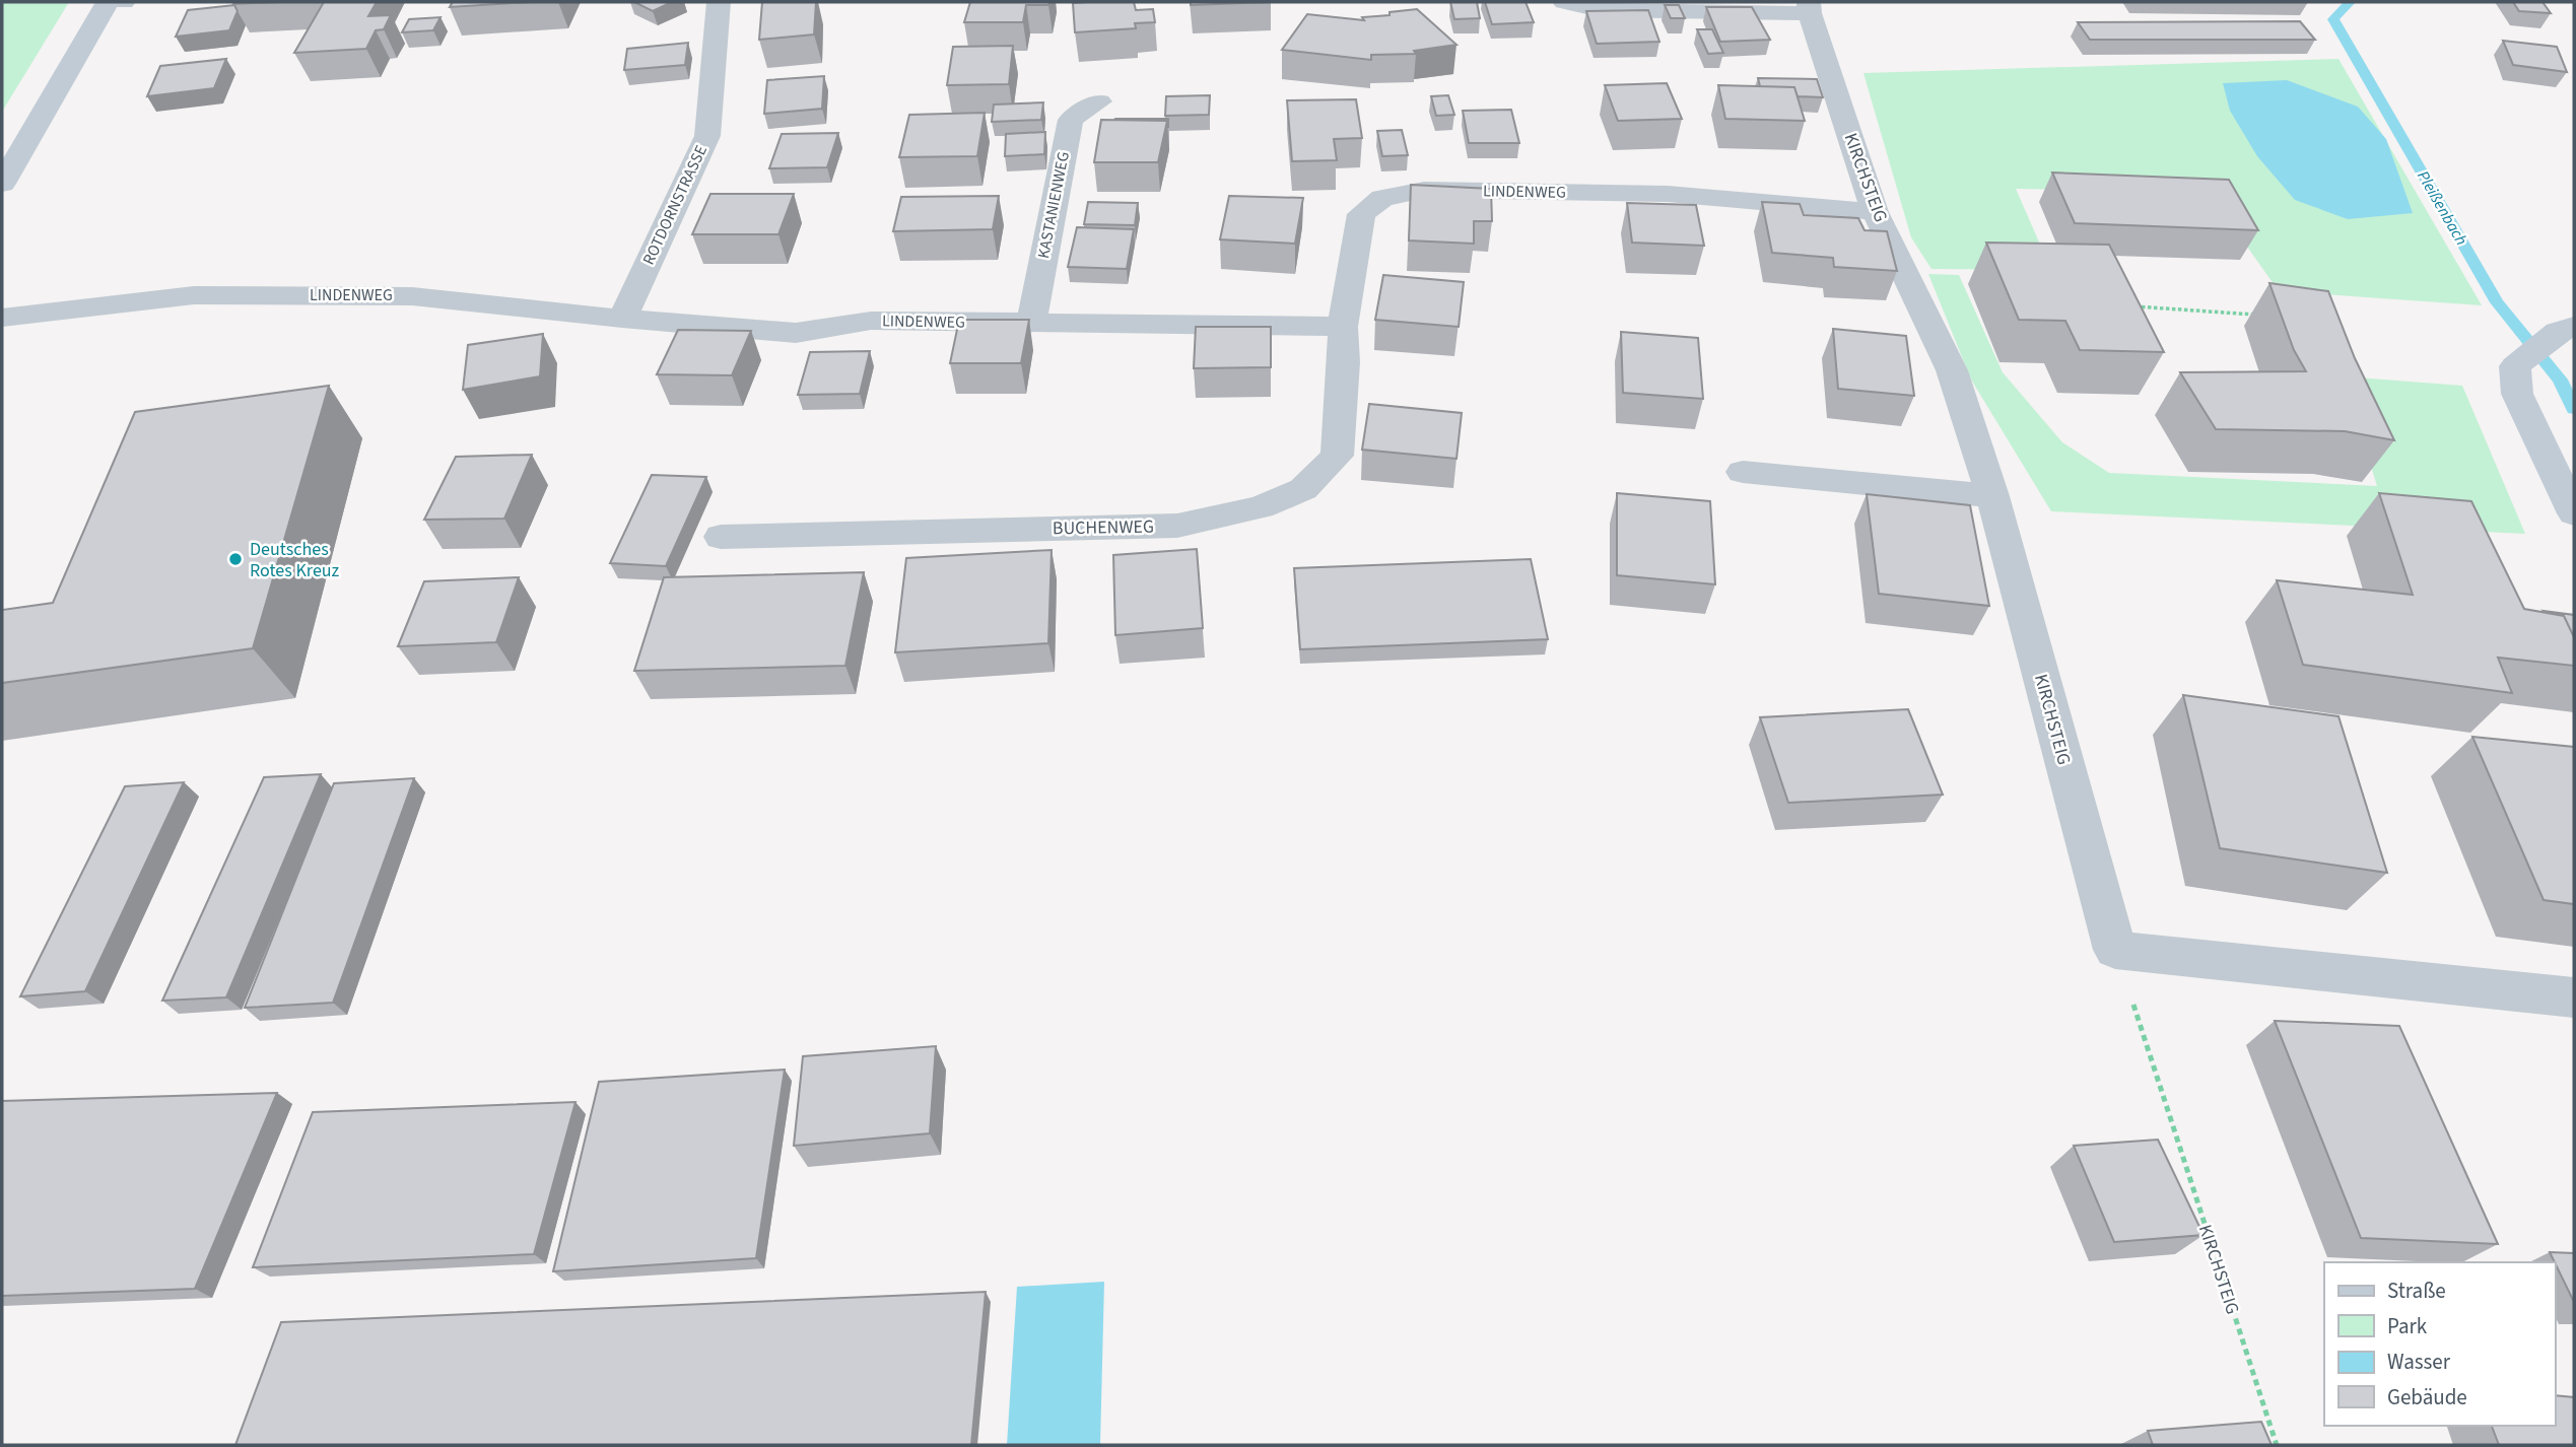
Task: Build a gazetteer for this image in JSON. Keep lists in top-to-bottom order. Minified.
{"streets":{"street":["KIRCHSTEIG","LINDENWEG","ROTDORNSTRASSE","KASTANIENWEG","BUCHENWEG"]},"crossings":[["KIRCHSTEIG","LINDENWEG"],["LINDENWEG","ROTDORNSTRASSE"],["LINDENWEG","KASTANIENWEG"],["LINDENWEG","BUCHENWEG"]],"water":["Pleißenbach"],"places":["Deutsches Rotes Kreuz"],"legend":["Straße","Park","Wasser","Gebäude"]}
